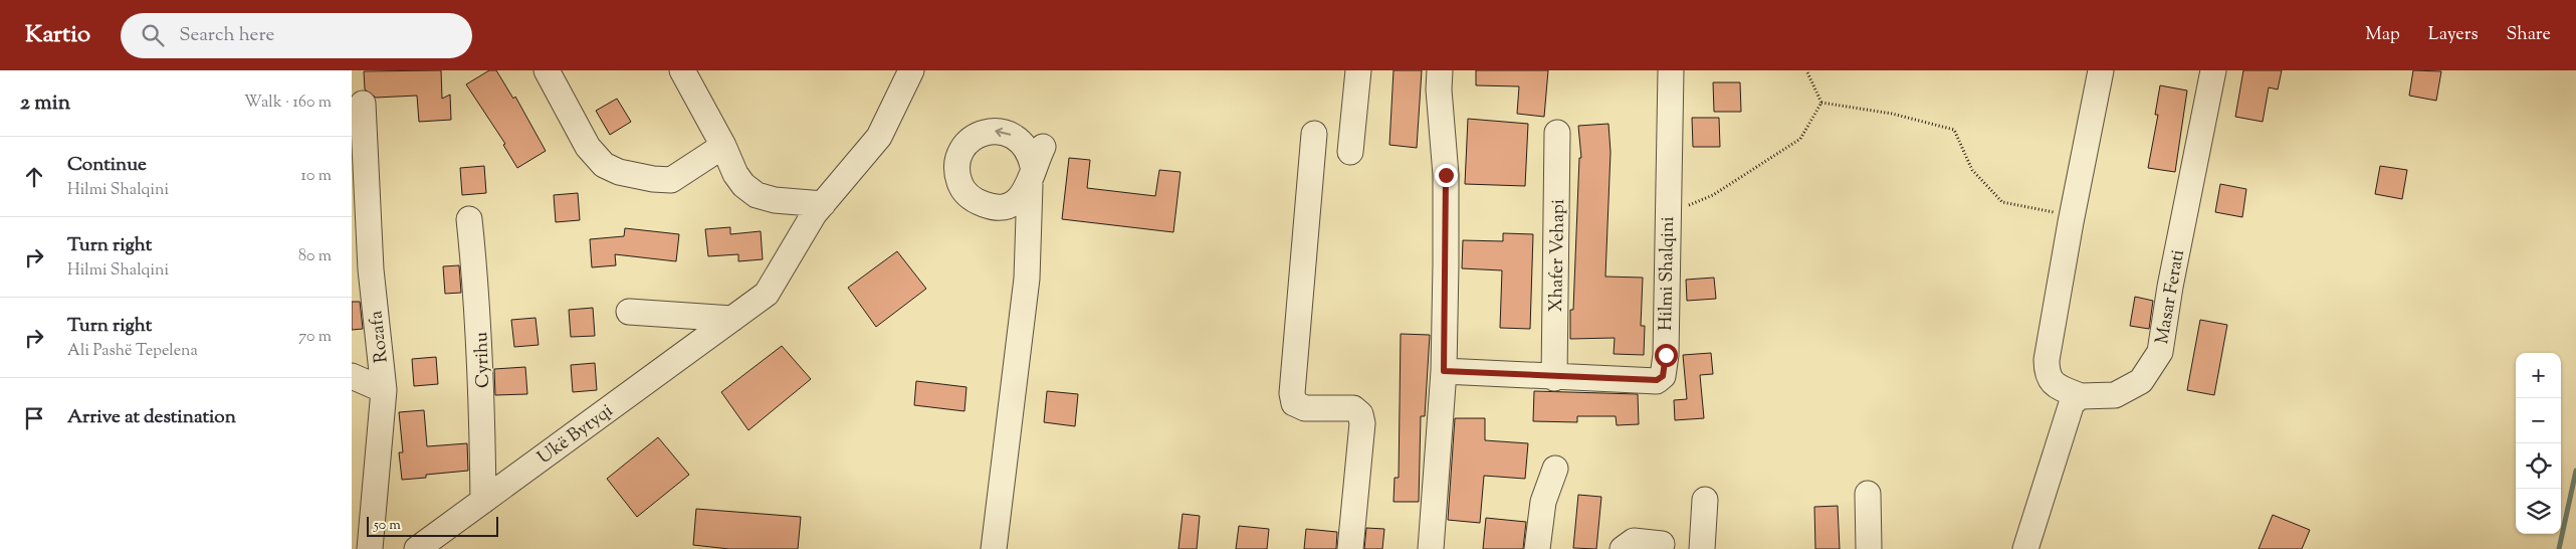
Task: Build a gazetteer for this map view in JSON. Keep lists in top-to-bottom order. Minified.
{"streets":{"street":["Xhafer Vehapi","Hilmi Shalqini","Masar Ferati","Rozafa","Cyrihu","Ukë Bytyqi"]},"crossings":[["Xhafer Vehapi","Hilmi Shalqini"],["Cyrihu","Ukë Bytyqi"]],"scale_bar":"50 m","page":{"header":"Kartio","search":"Search here","nav":["Map","Layers","Share"],"heading":["2 min","Walk · 160 m"],"list":[["Continue","Hilmi Shalqini","10 m"],["Turn right","Hilmi Shalqini","80 m"],["Turn right","Ali Pashë Tepelena","70 m"],"Arrive at destination"],"map_buttons":["+","−"],"scale":"50 m"}}
